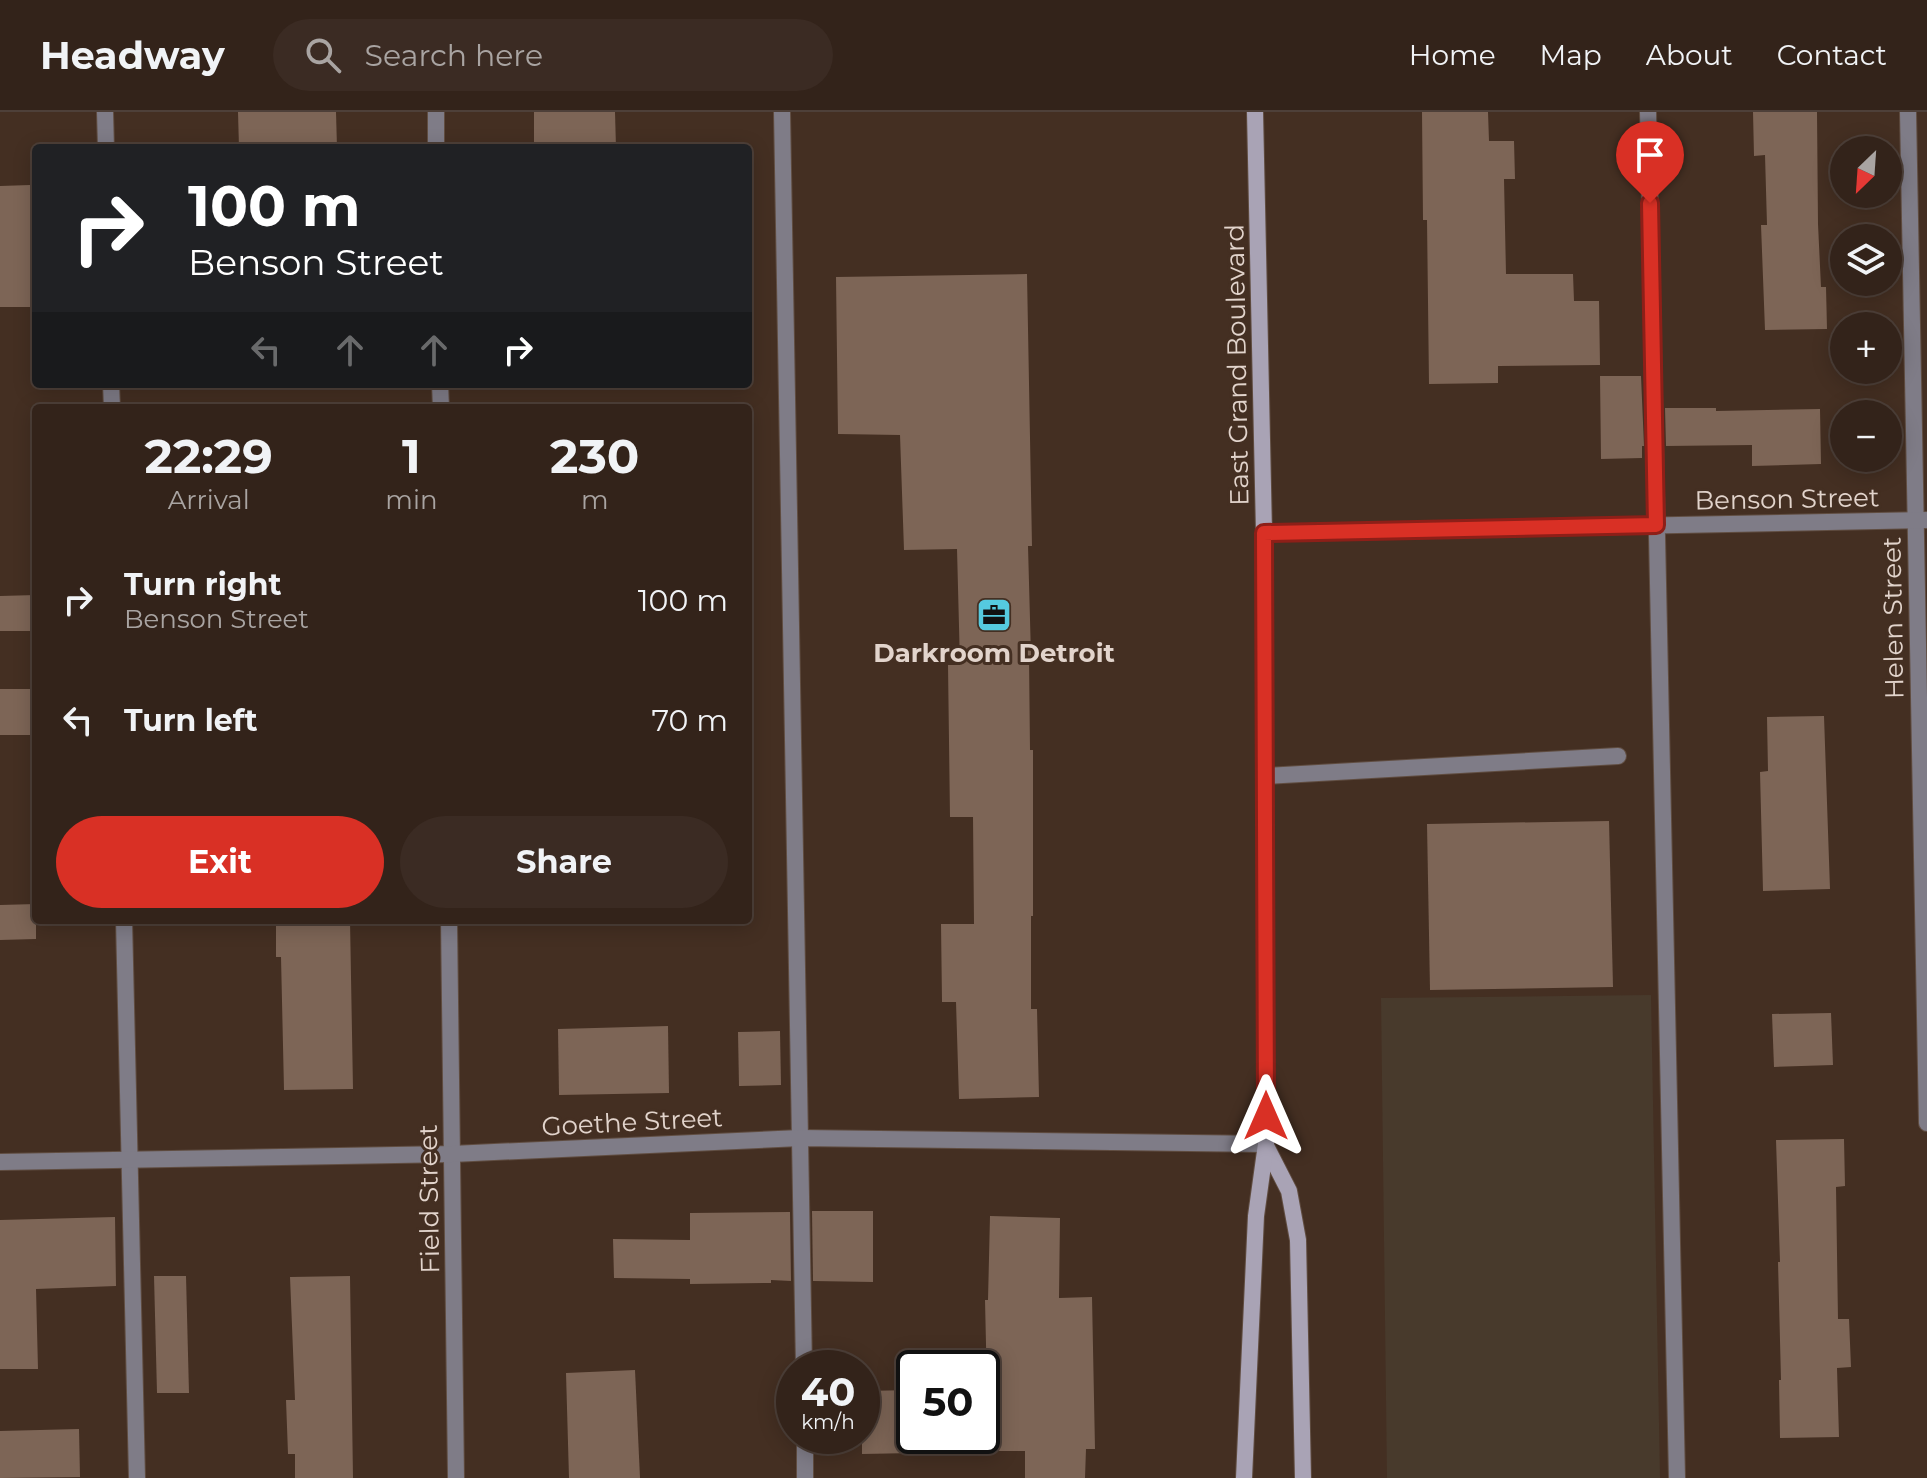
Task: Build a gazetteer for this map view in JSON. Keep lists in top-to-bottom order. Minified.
{"streets":{"main road":["East Grand Boulevard"],"street":["Benson Street","Helen Street","Goethe Street","Field Street"]},"crossings":[["East Grand Boulevard","Benson Street"],["East Grand Boulevard","Goethe Street"],["Benson Street","Helen Street"],["Goethe Street","Field Street"]],"places":{"office":["Darkroom Detroit"]},"north":"bottom left","page":{"header":"Headway","search":"Search here","nav":["Home","Map","About","Contact"],"map_buttons":["+","−"],"turn":["100 m","Benson Street"],"eta":["22:29","Arrival","1","min","230","m"],"list":[{"name":"Turn right","note":"Benson Street","value":"100 m"},{"name":"Turn left","value":"70 m"}],"buttons":["Exit","Share"],"speed":"40 km/h","limit":"50"}}
